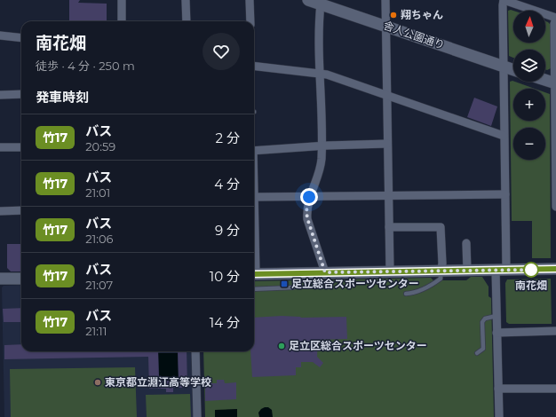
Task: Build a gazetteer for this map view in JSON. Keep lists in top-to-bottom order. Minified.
{"streets":{"street":["舎人公園通り"]},"places":{"other":["翔ちゃん","南花畑","足立区総合スポーツセンター","東京都立淵江高等学校"],"transit":["足立総合スポーツセンター"]},"lines":["bus line 竹17"],"north":"top","page":{"map_buttons":["+","−"],"heading":[["南花畑","徒歩 · 4 分 · 250 m"],"発車時刻"],"list":[{"mark":"竹17","name":"バス","note":"20:59","value":"2 分"},{"mark":"竹17","name":"バス","note":"21:01","value":"4 分"},{"mark":"竹17","name":"バス","note":"21:06","value":"9 分"},{"mark":"竹17","name":"バス","note":"21:07","value":"10 分"},{"mark":"竹17","name":"バス","note":"21:11","value":"14 分"}]}}
